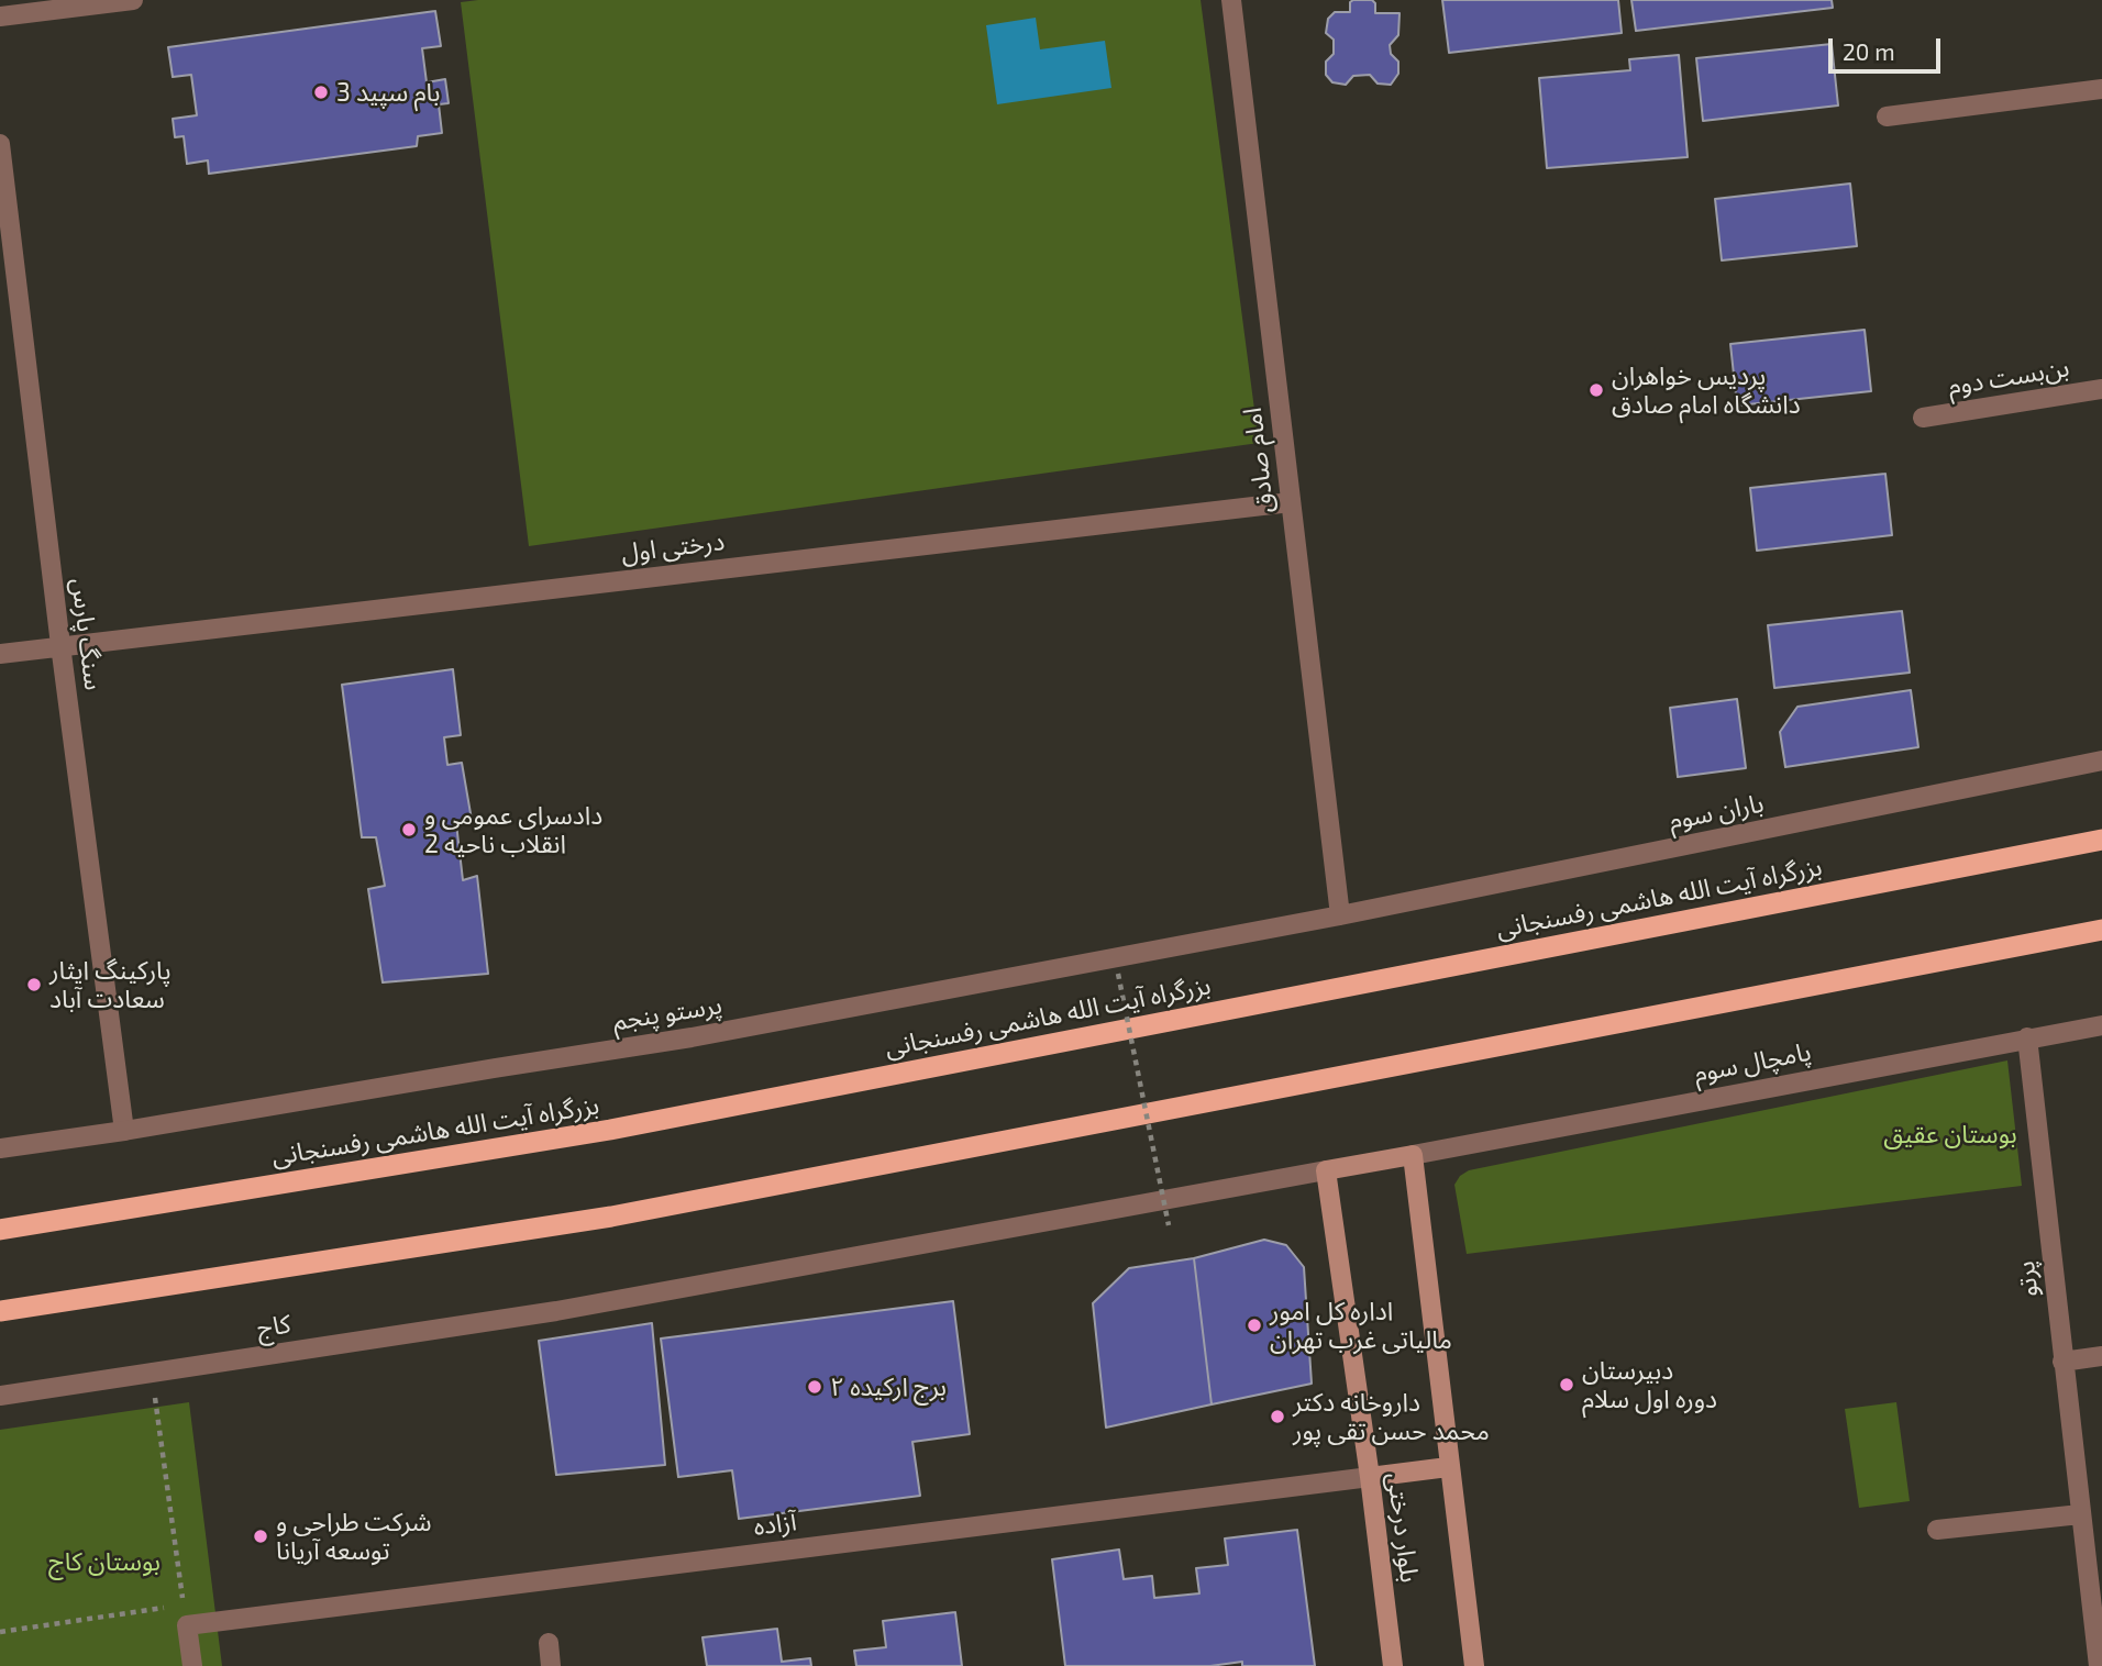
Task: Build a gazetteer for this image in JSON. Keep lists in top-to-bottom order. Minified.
{"streets":{"highway":["بزرگراه آیت الله هاشمی رفسنجانی"],"main road":["بلوار درختی"],"street":["بن‌بست دوم","امام صادق","درختی اول","سنگ پارس","باران سوم","پرستو پنجم","پامچال سوم","پرتو","کاج","آزاده"]},"crossings":[["امام صادق","درختی اول"],["امام صادق","باران سوم"],["امام صادق","پرستو پنجم"],["درختی اول","سنگ پارس"],["سنگ پارس","پرستو پنجم"],["باران سوم","پرستو پنجم"],["پامچال سوم","پرتو"],["کاج","بلوار درختی"],["آزاده","بلوار درختی"]],"parks":["بوستان عقیق","بوستان کاج"],"places":["بام سپید 3","پردیس خواهران دانشگاه امام صادق","دادسرای عمومی و انقلاب ناحیه 2","پارکینگ ایثار سعادت آباد","اداره کل امور مالیاتی غرب تهران","دبیرستان دوره اول سلام","برج ارکیده ۲","داروخانه دکتر محمد حسن تقی پور","شرکت طراحی و توسعه آریانا"],"scale_bar":"20 m"}
